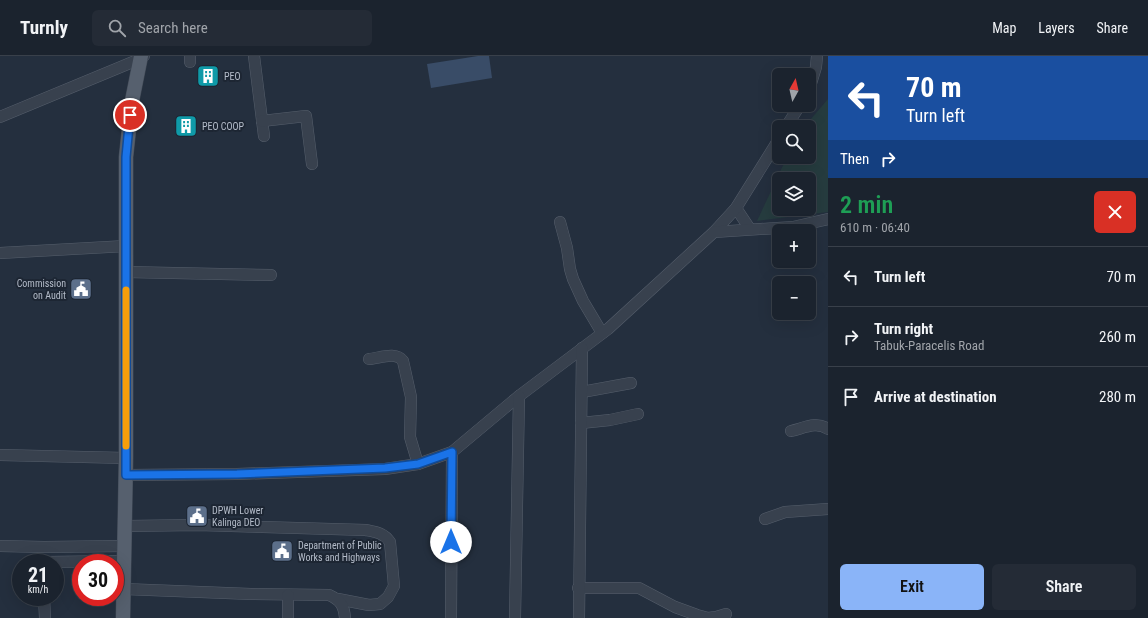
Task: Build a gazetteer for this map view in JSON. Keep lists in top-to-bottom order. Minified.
{"places":{"building":["PEO","PEO COOP"],"public building":["Commission on Audit","DPWH Lower Kalinga DEO","Department of Public Works and Highways"]},"north":"top","page":{"header":"Turnly","search":"Search here","nav":["Map","Layers","Share"],"turn":["70 m","Turn left"],"map_buttons":["+","−"],"then":"Then","heading":["2 min","610 m · 06:40"],"list":[{"name":"Turn left","value":"70 m"},{"name":"Turn right","note":"Tabuk-Paracelis Road","value":"260 m"},{"name":"Arrive at destination","value":"280 m"}],"speed":"21 km/h","limit":"30","buttons":["Exit","Share"]}}
